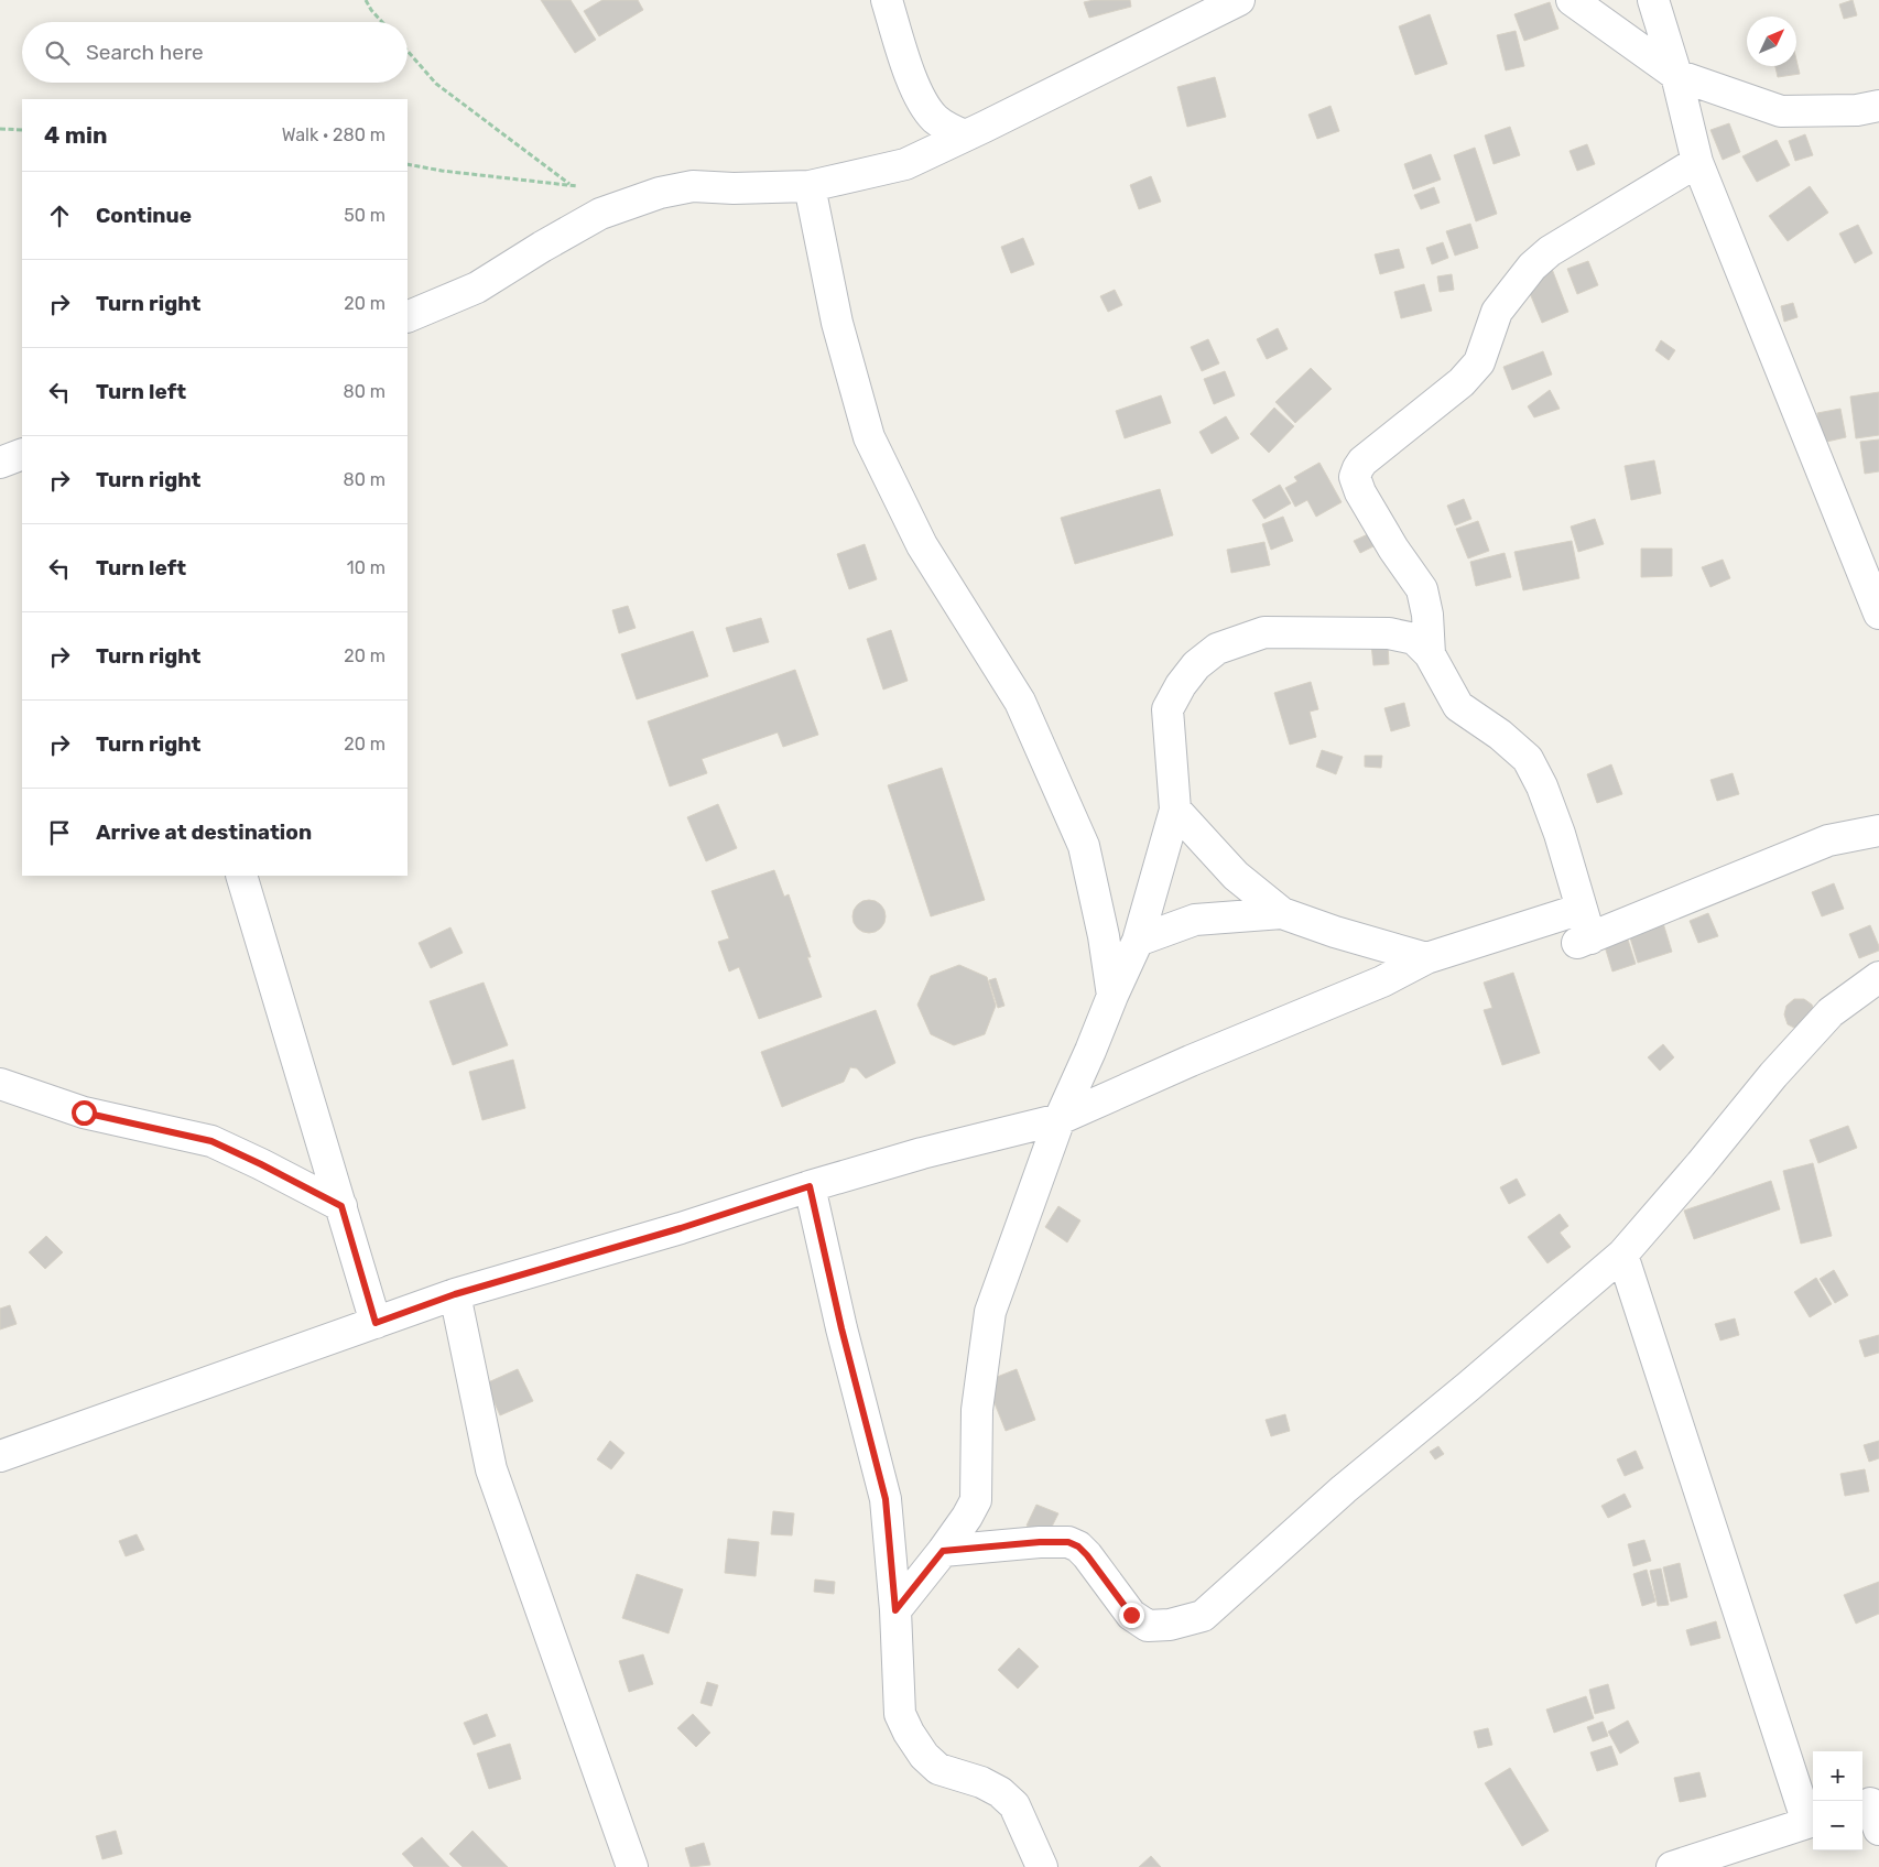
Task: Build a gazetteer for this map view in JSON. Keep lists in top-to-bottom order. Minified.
{"north":"top right","page":{"search":"Search here","heading":["4 min","Walk · 280 m"],"list":[["Continue","50 m"],["Turn right","20 m"],["Turn left","80 m"],["Turn right","80 m"],["Turn left","10 m"],["Turn right","20 m"],["Turn right","20 m"],"Arrive at destination"],"map_buttons":["+","−"]}}
